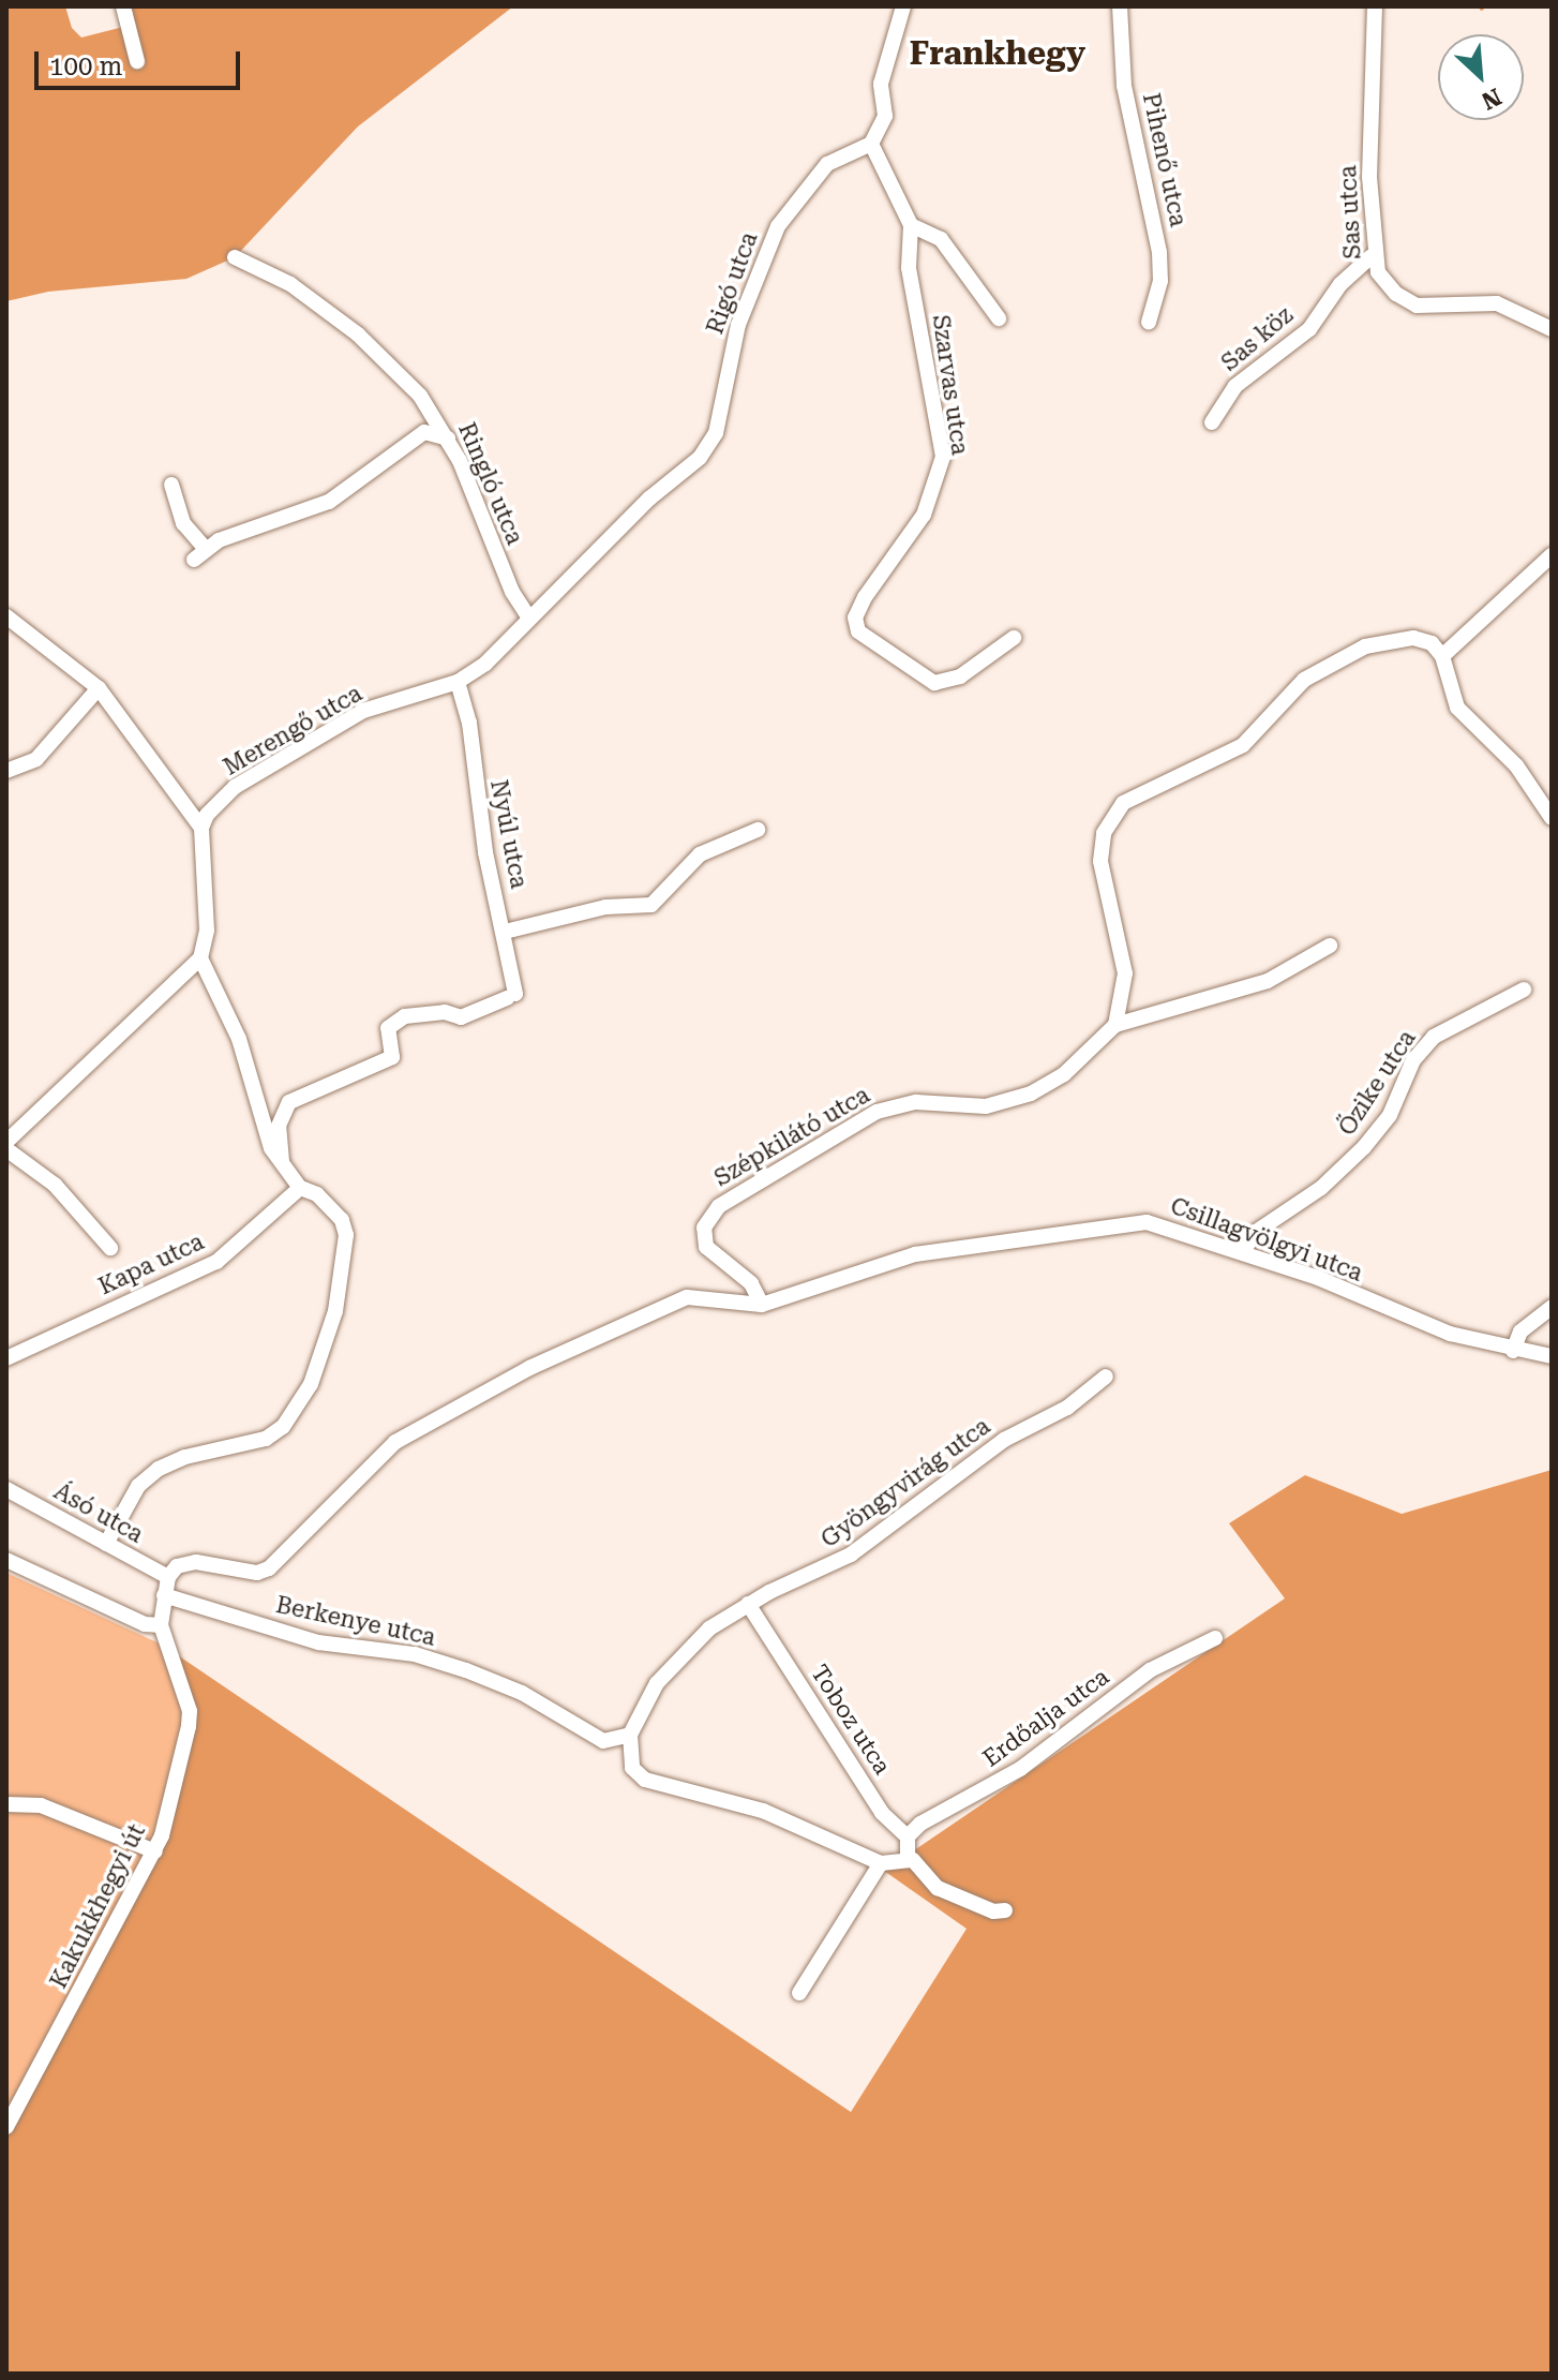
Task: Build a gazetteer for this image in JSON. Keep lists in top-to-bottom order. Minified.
{"streets":{"street":["Pihenő utca","Sas utca","Rigó utca","Sas köz","Szarvas utca","Ringló utca","Merengő utca","Nyúl utca","Őzike utca","Szépkilátó utca","Csillagvölgyi utca","Kapa utca","Gyöngyvirág utca","Ásó utca","Berkenye utca","Erdőalja utca","Toboz utca","Kakukkhegyi út"]},"crossings":[["Sas utca","Sas köz"],["Rigó utca","Szarvas utca"],["Rigó utca","Merengő utca"],["Ringló utca","Merengő utca"],["Merengő utca","Nyúl utca"],["Őzike utca","Csillagvölgyi utca"],["Szépkilátó utca","Csillagvölgyi utca"],["Gyöngyvirág utca","Berkenye utca"],["Gyöngyvirág utca","Toboz utca"],["Erdőalja utca","Toboz utca"]],"districts":["Frankhegy"],"scale_bar":"100 m","north":"bottom right"}
